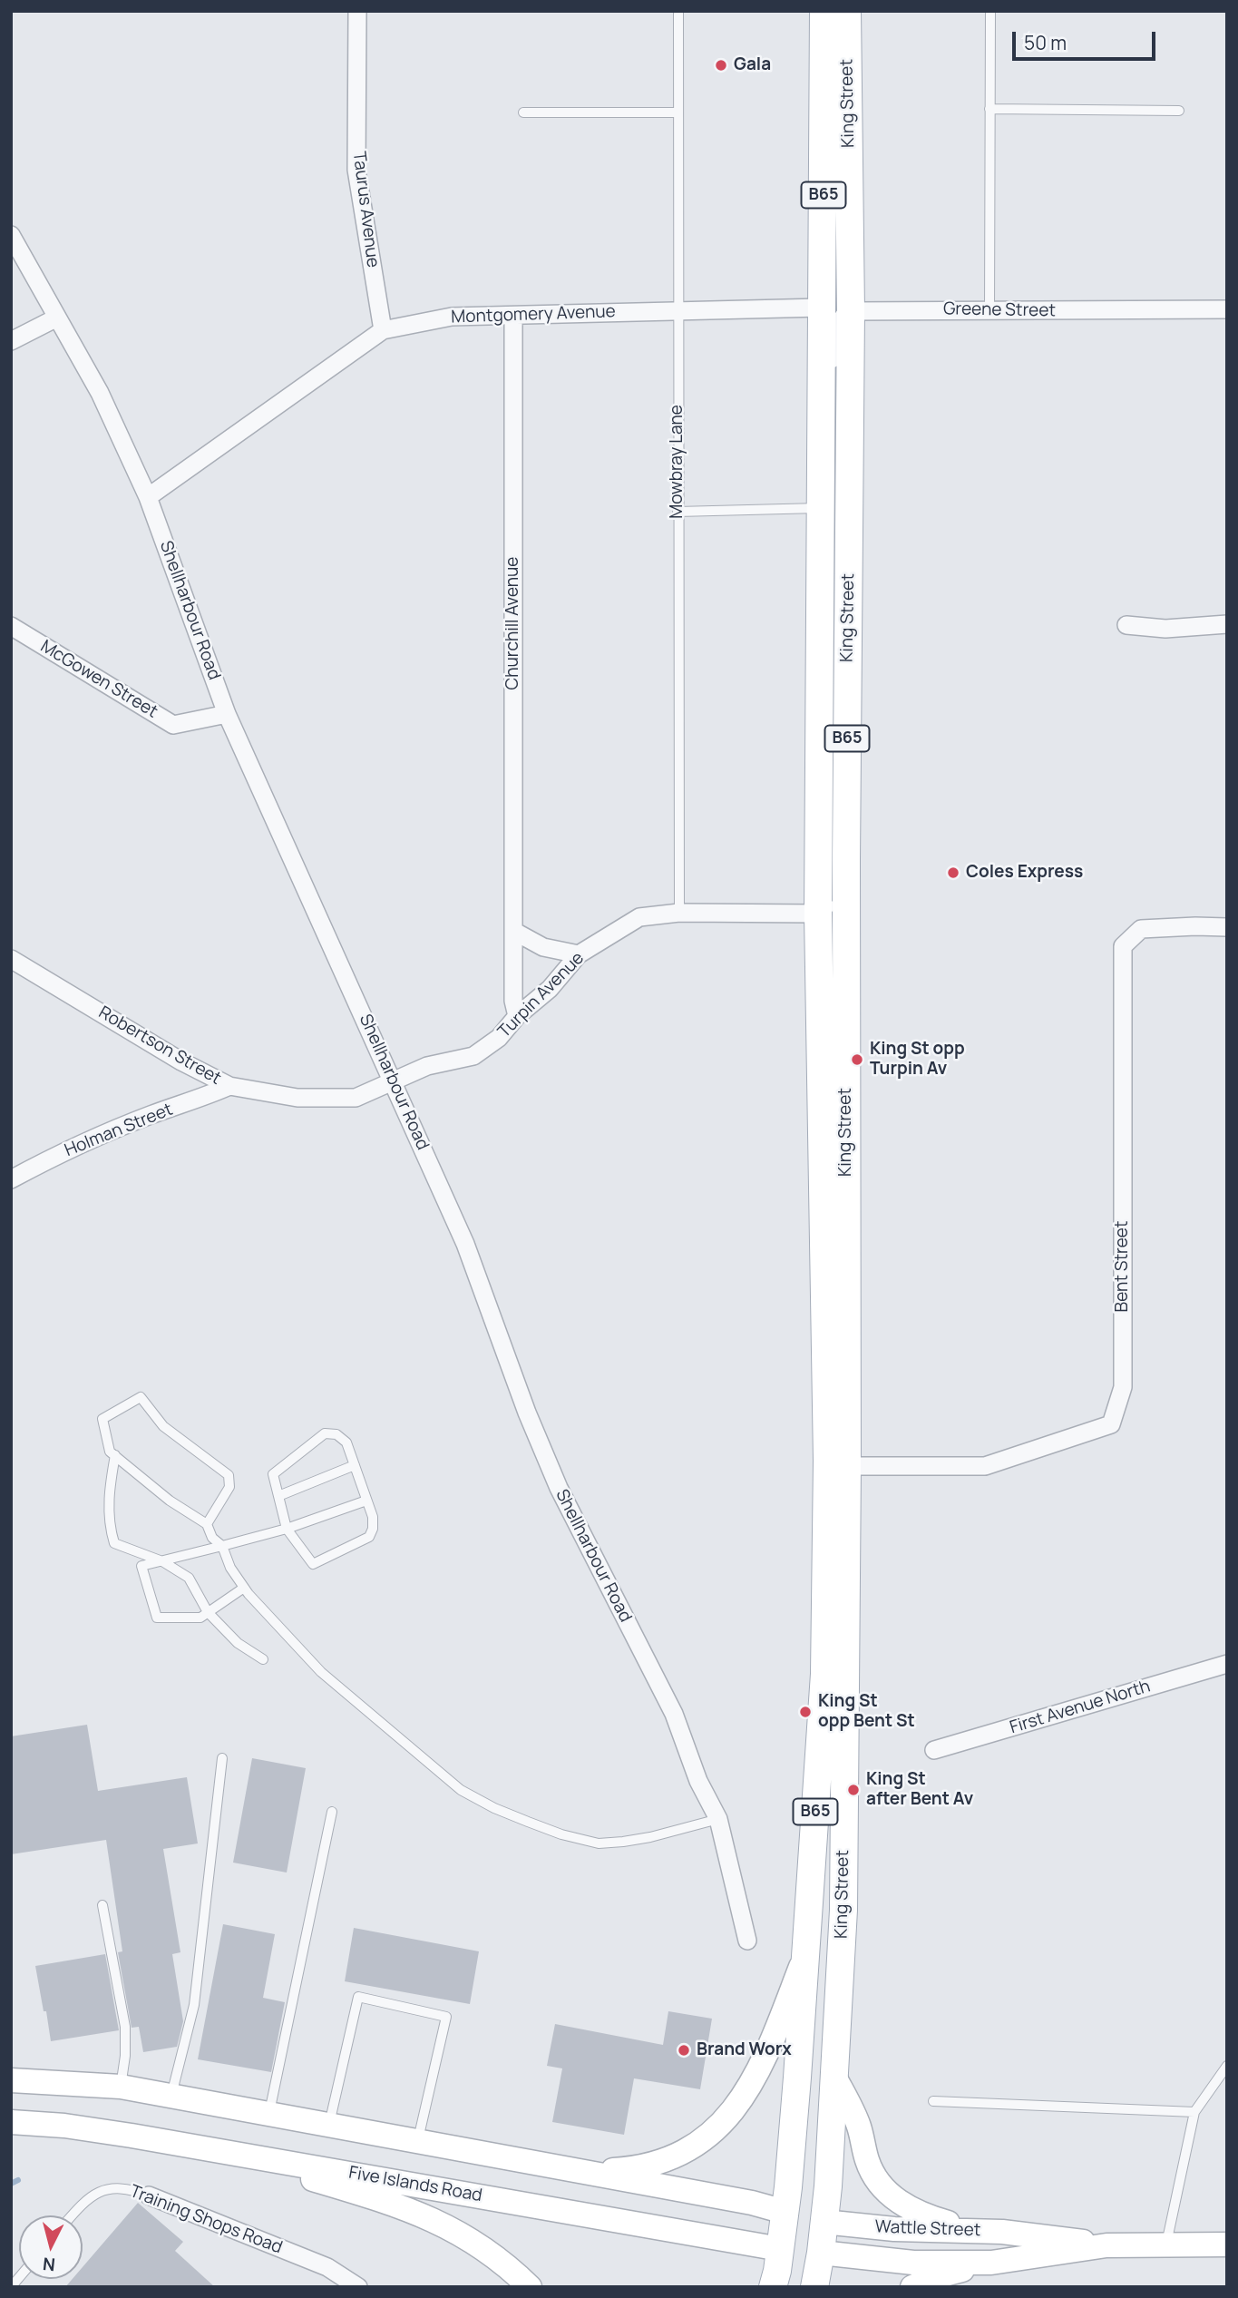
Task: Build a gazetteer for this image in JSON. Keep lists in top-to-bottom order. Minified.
{"streets":{"main road":["King Street","B65","Five Islands Road","Wattle Street"],"street":["Taurus Avenue","Greene Street","Montgomery Avenue","Shellharbour Road","Churchill Avenue","McGowen Street","Turpin Avenue","Robertson Street","Holman Street","Bent Street","First Avenue North","Training Shops Road"],"lane":["Mowbray Lane"]},"crossings":[["King Street","B65"],["King Street","Greene Street"],["King Street","Montgomery Avenue"],["King Street","Turpin Avenue"],["King Street","Bent Street"],["King Street","Five Islands Road"],["King Street","Wattle Street"],["B65","Five Islands Road"],["B65","Wattle Street"],["Taurus Avenue","Montgomery Avenue"],["Montgomery Avenue","Mowbray Lane"],["Montgomery Avenue","Shellharbour Road"],["Montgomery Avenue","Churchill Avenue"],["Mowbray Lane","Turpin Avenue"],["Shellharbour Road","McGowen Street"],["Shellharbour Road","Turpin Avenue"],["Shellharbour Road","Robertson Street"],["Churchill Avenue","Turpin Avenue"],["Turpin Avenue","Robertson Street"],["Robertson Street","Holman Street"],["Five Islands Road","Wattle Street"]],"places":["Gala","Coles Express","King St opp Turpin Av","King St opp Bent St","King St after Bent Av","Brand Worx"],"scale_bar":"50 m","north":"bottom"}
